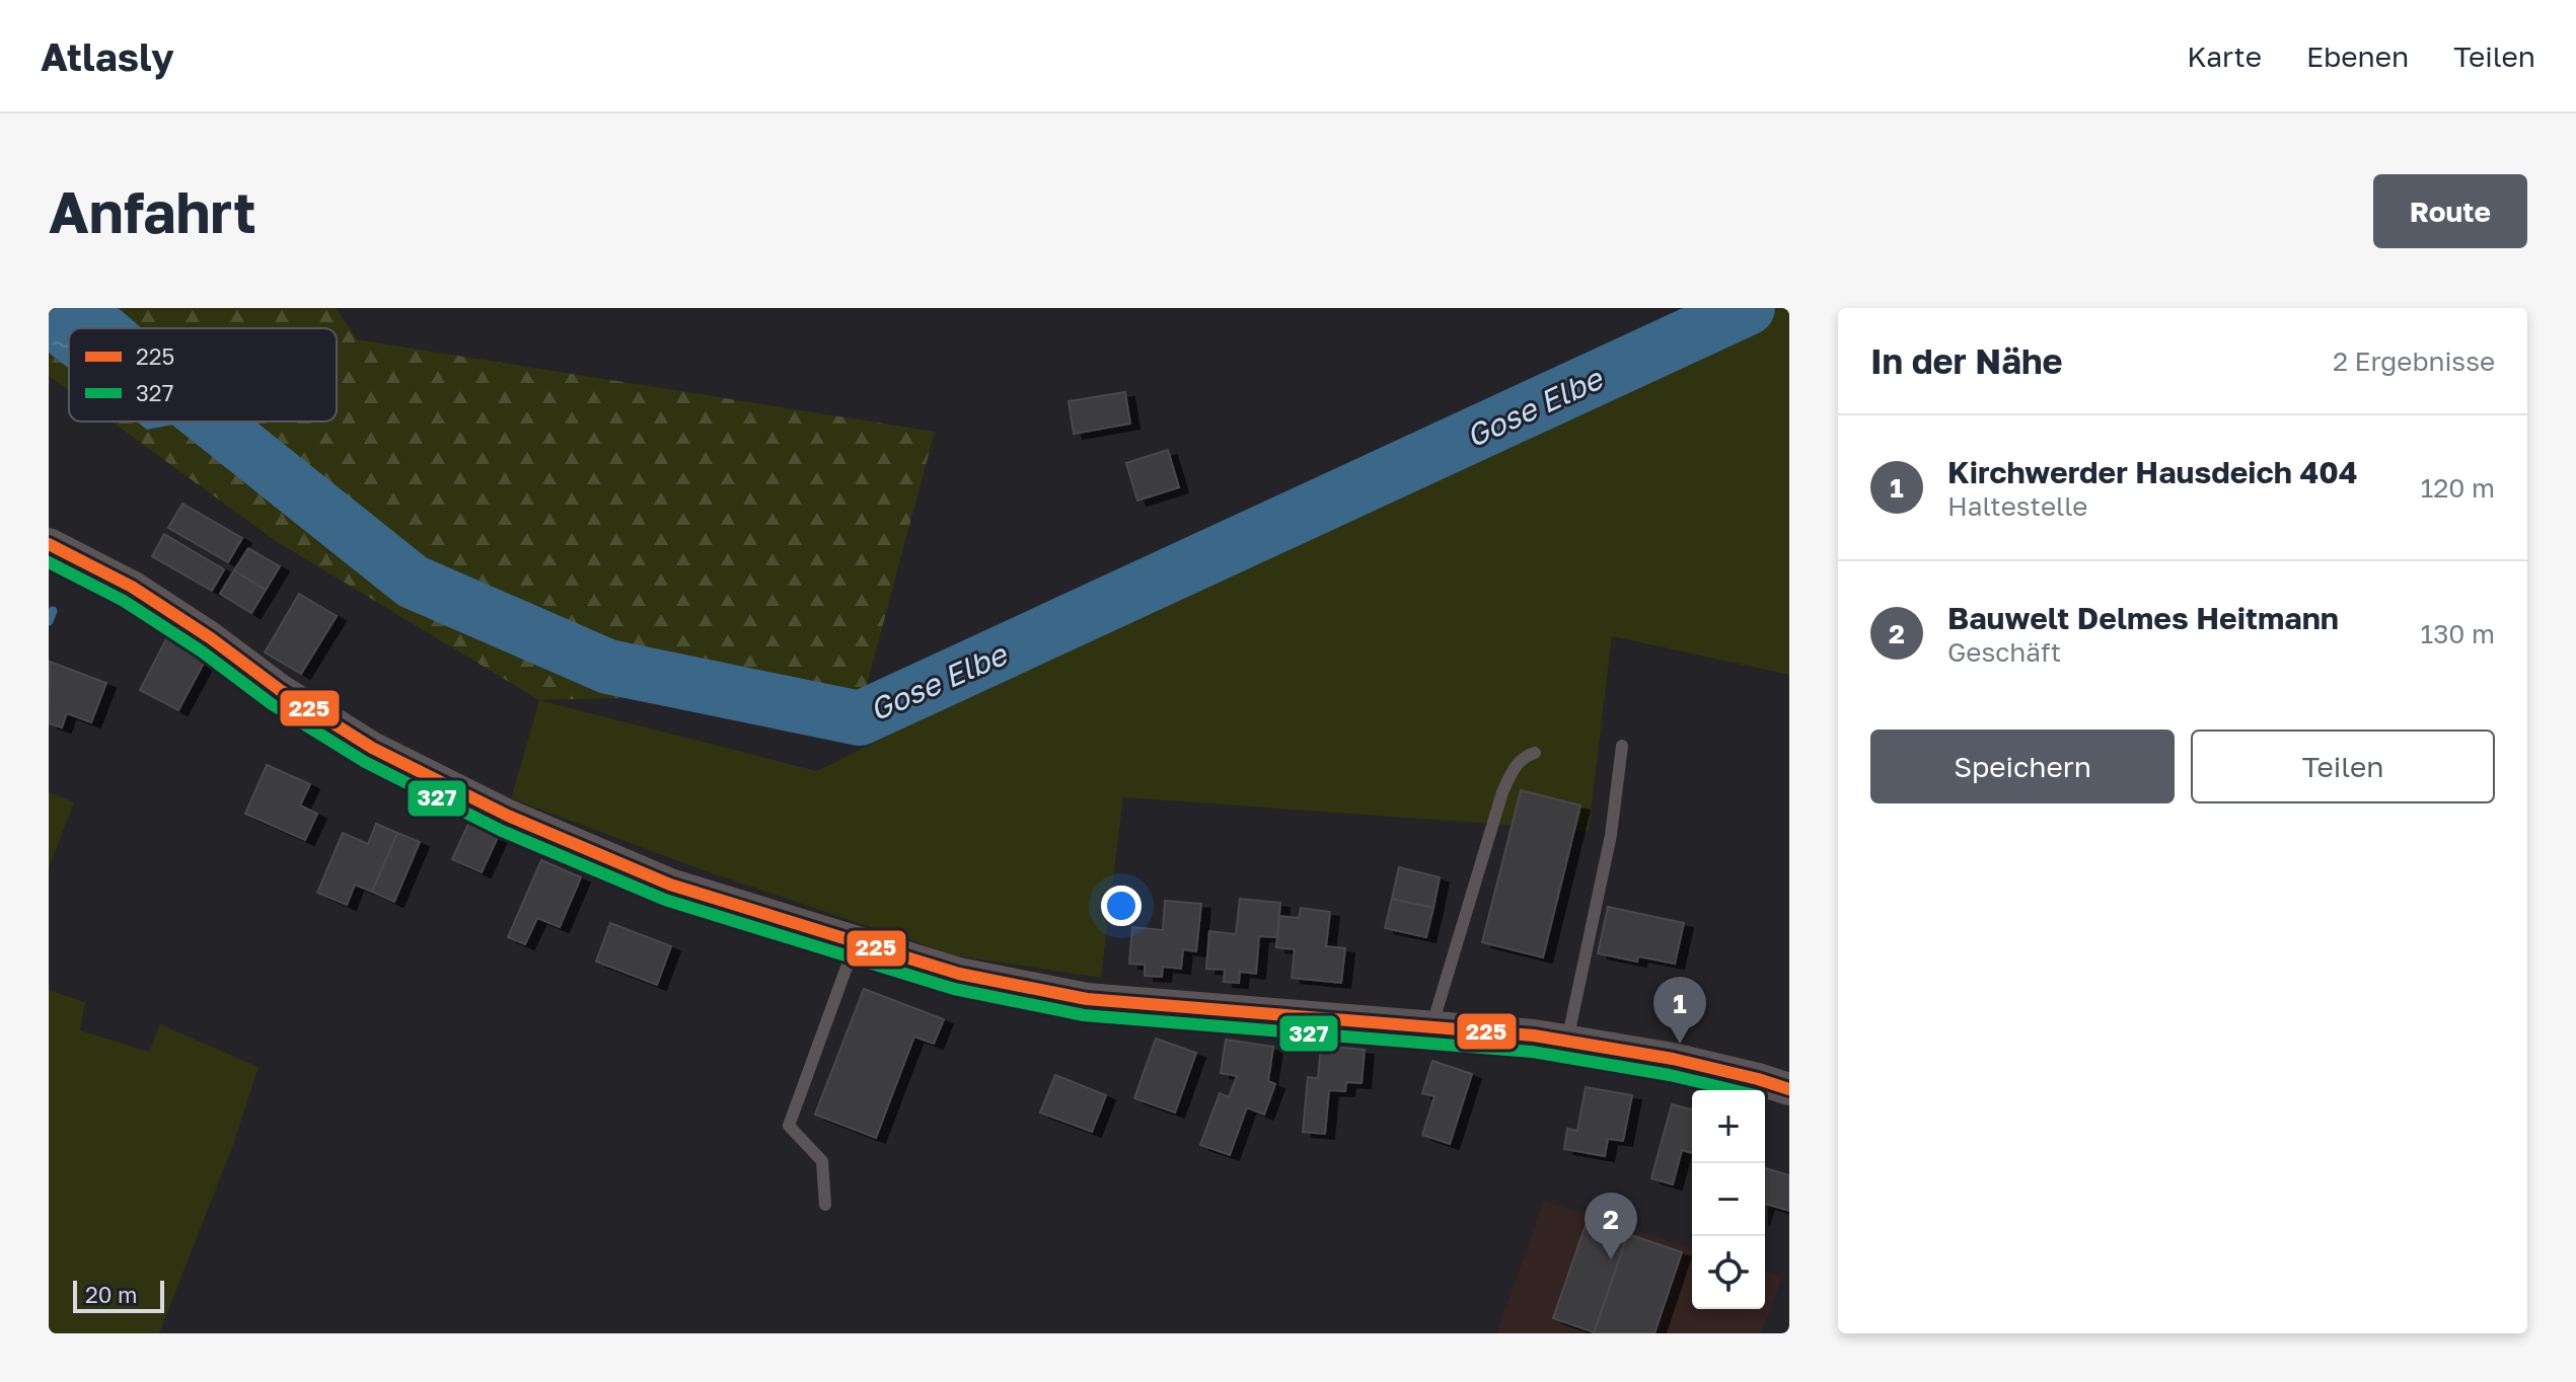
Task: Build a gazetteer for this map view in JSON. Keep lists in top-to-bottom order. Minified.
{"water":["Gose Elbe"],"lines":["transit line 225","transit line 327"],"legend":["225","327"],"scale_bar":"20 m","page":{"header":"Atlasly","nav":["Karte","Ebenen","Teilen"],"buttons":["Route",["Speichern","Teilen"]],"title":"Anfahrt","heading":["In der Nähe","2 Ergebnisse"],"list":[{"mark":"1","name":"Kirchwerder Hausdeich 404","note":"Haltestelle","value":"120 m"},{"mark":"2","name":"Bauwelt Delmes Heitmann","note":"Geschäft","value":"130 m"}],"pins":["1","2"],"map_buttons":["+","−"],"scale":"20 m"}}
